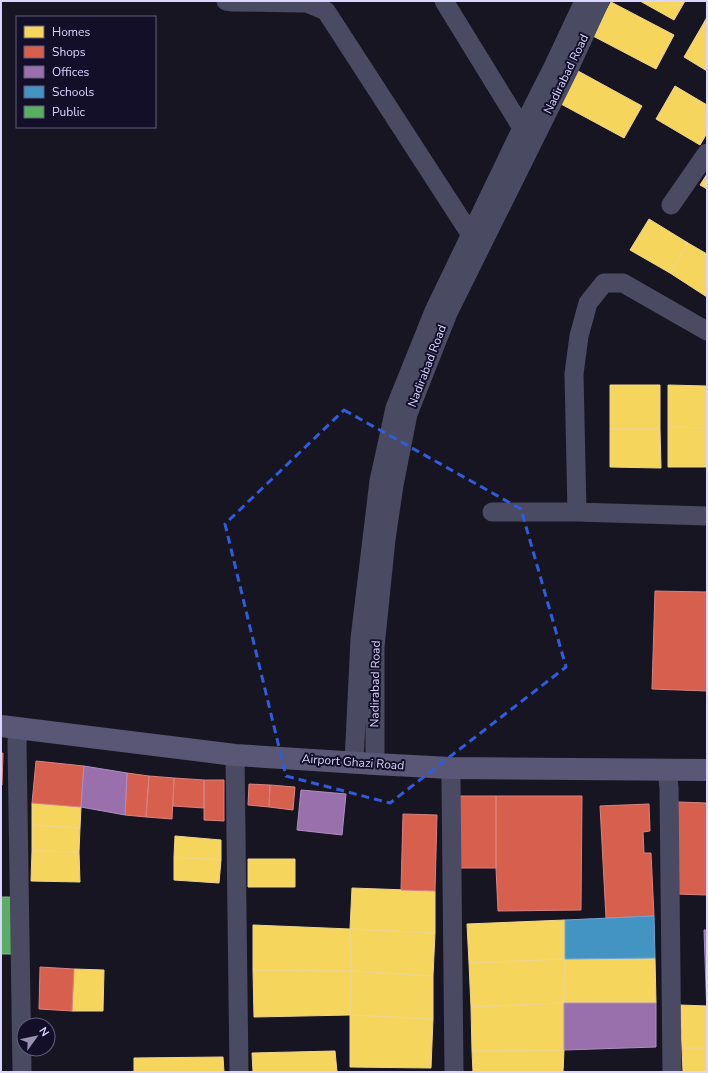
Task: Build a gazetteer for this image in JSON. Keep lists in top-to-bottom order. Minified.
{"streets":{"main road":["Airport Ghazi Road"],"street":["Nadirabad Road"]},"crossings":[["Nadirabad Road","Airport Ghazi Road"]],"legend":["Homes","Shops","Offices","Schools","Public"],"north":"top right"}
